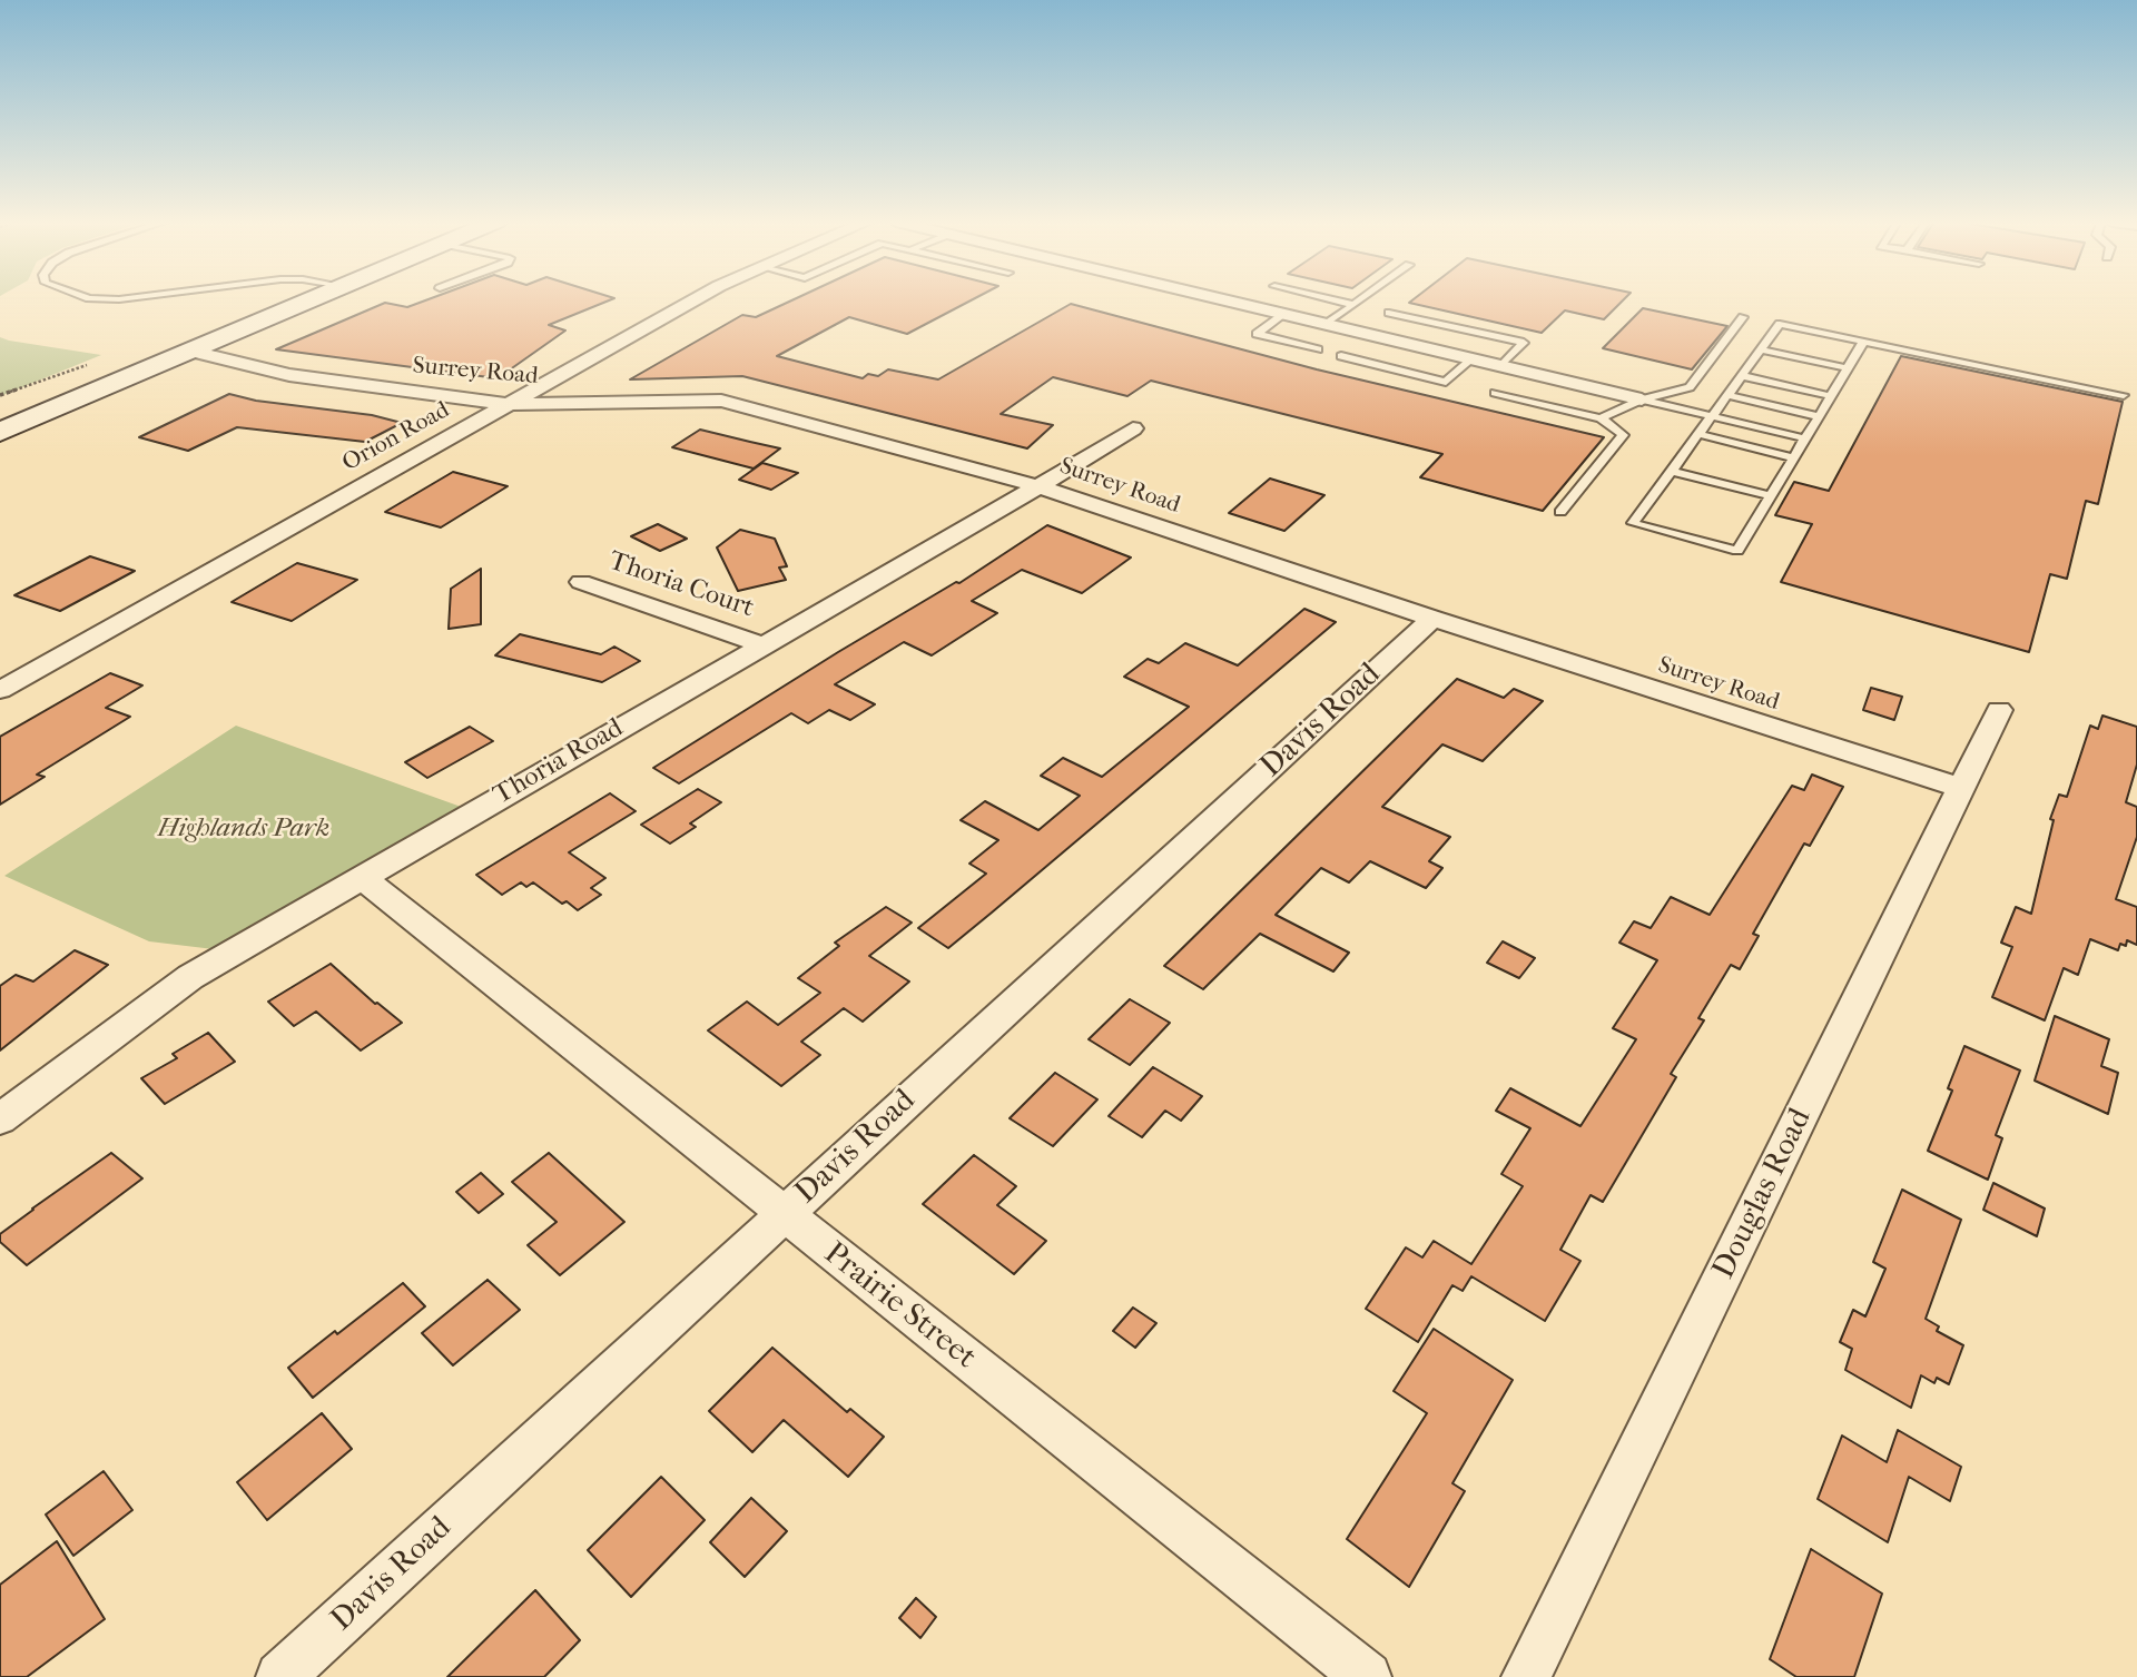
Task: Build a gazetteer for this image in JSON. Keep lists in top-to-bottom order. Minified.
{"streets":{"street":["Surrey Road","Orion Road","Thoria Court","Davis Road","Thoria Road","Douglas Road","Prairie Street"]},"crossings":[["Surrey Road","Orion Road"],["Surrey Road","Davis Road"],["Surrey Road","Thoria Road"],["Surrey Road","Douglas Road"],["Thoria Court","Thoria Road"],["Davis Road","Prairie Street"],["Thoria Road","Prairie Street"]],"parks":["Highlands Park"]}
